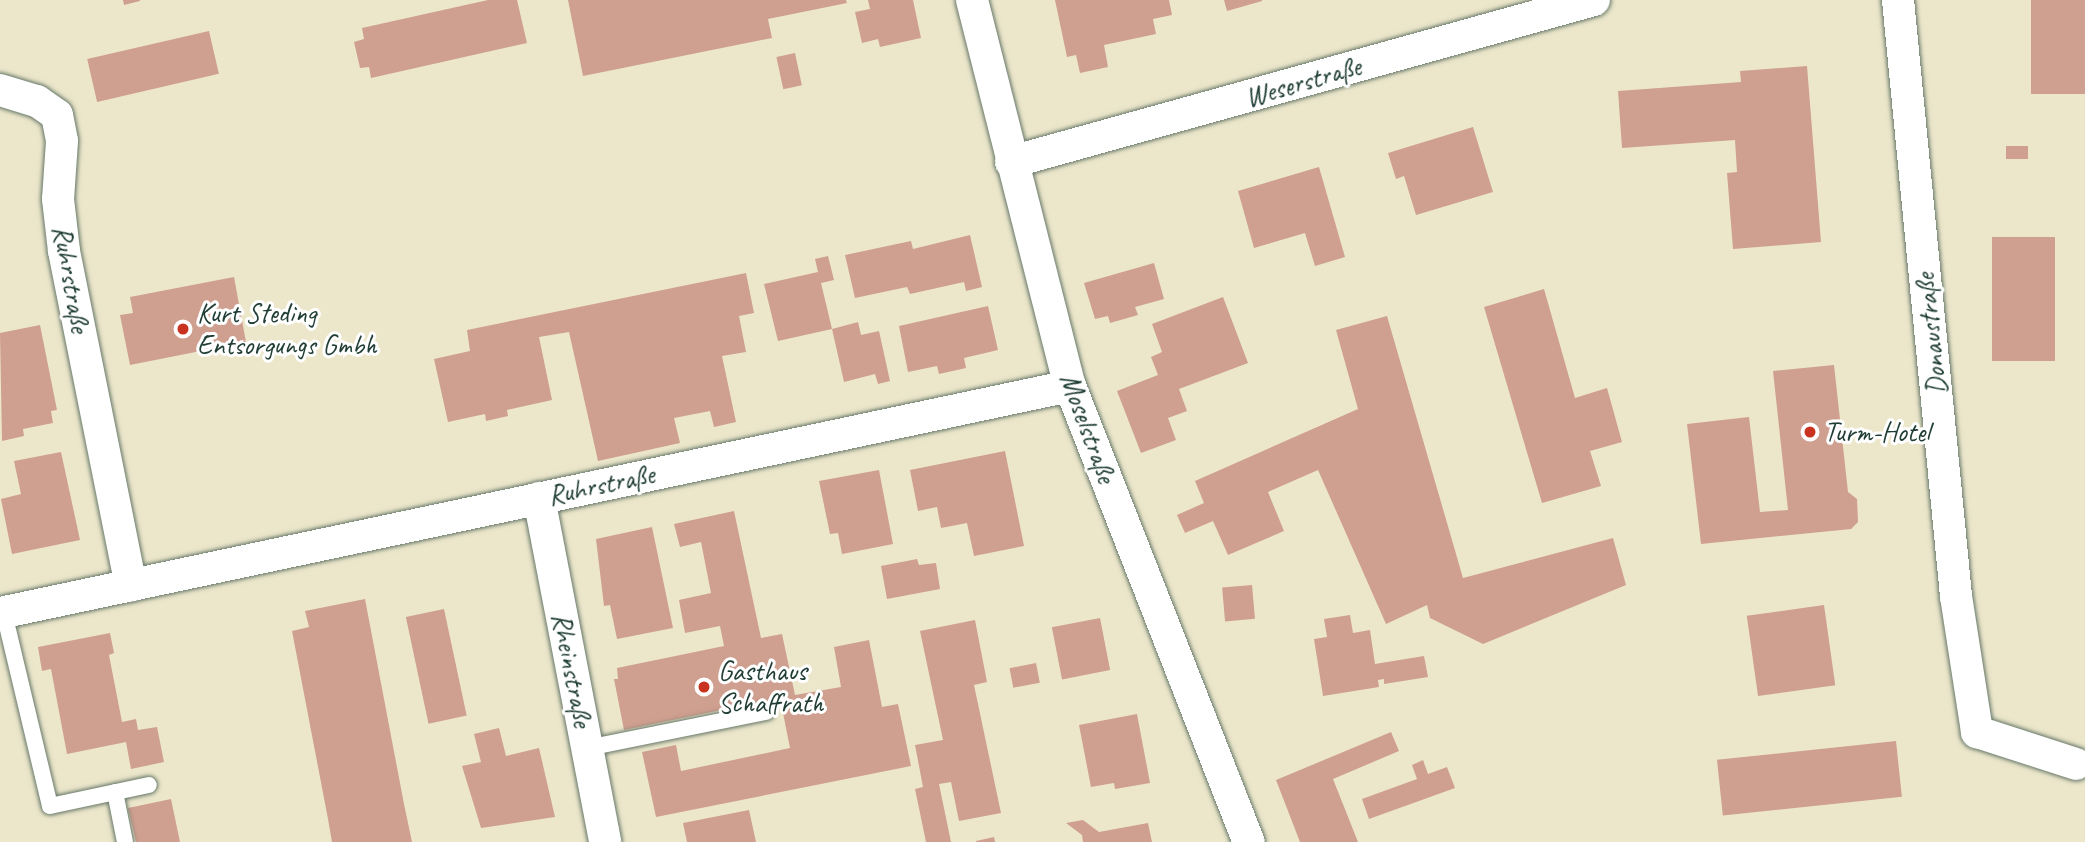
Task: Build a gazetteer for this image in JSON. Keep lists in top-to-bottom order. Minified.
{"streets":{"street":["Weserstraße","Ruhrstraße","Donaustraße","Moselstraße","Rheinstraße"]},"crossings":[["Weserstraße","Moselstraße"],["Ruhrstraße","Moselstraße"],["Ruhrstraße","Rheinstraße"]],"places":["Kurt Steding Entsorgungs Gmbh","Turm-Hotel","Gasthaus Schaffrath"]}
